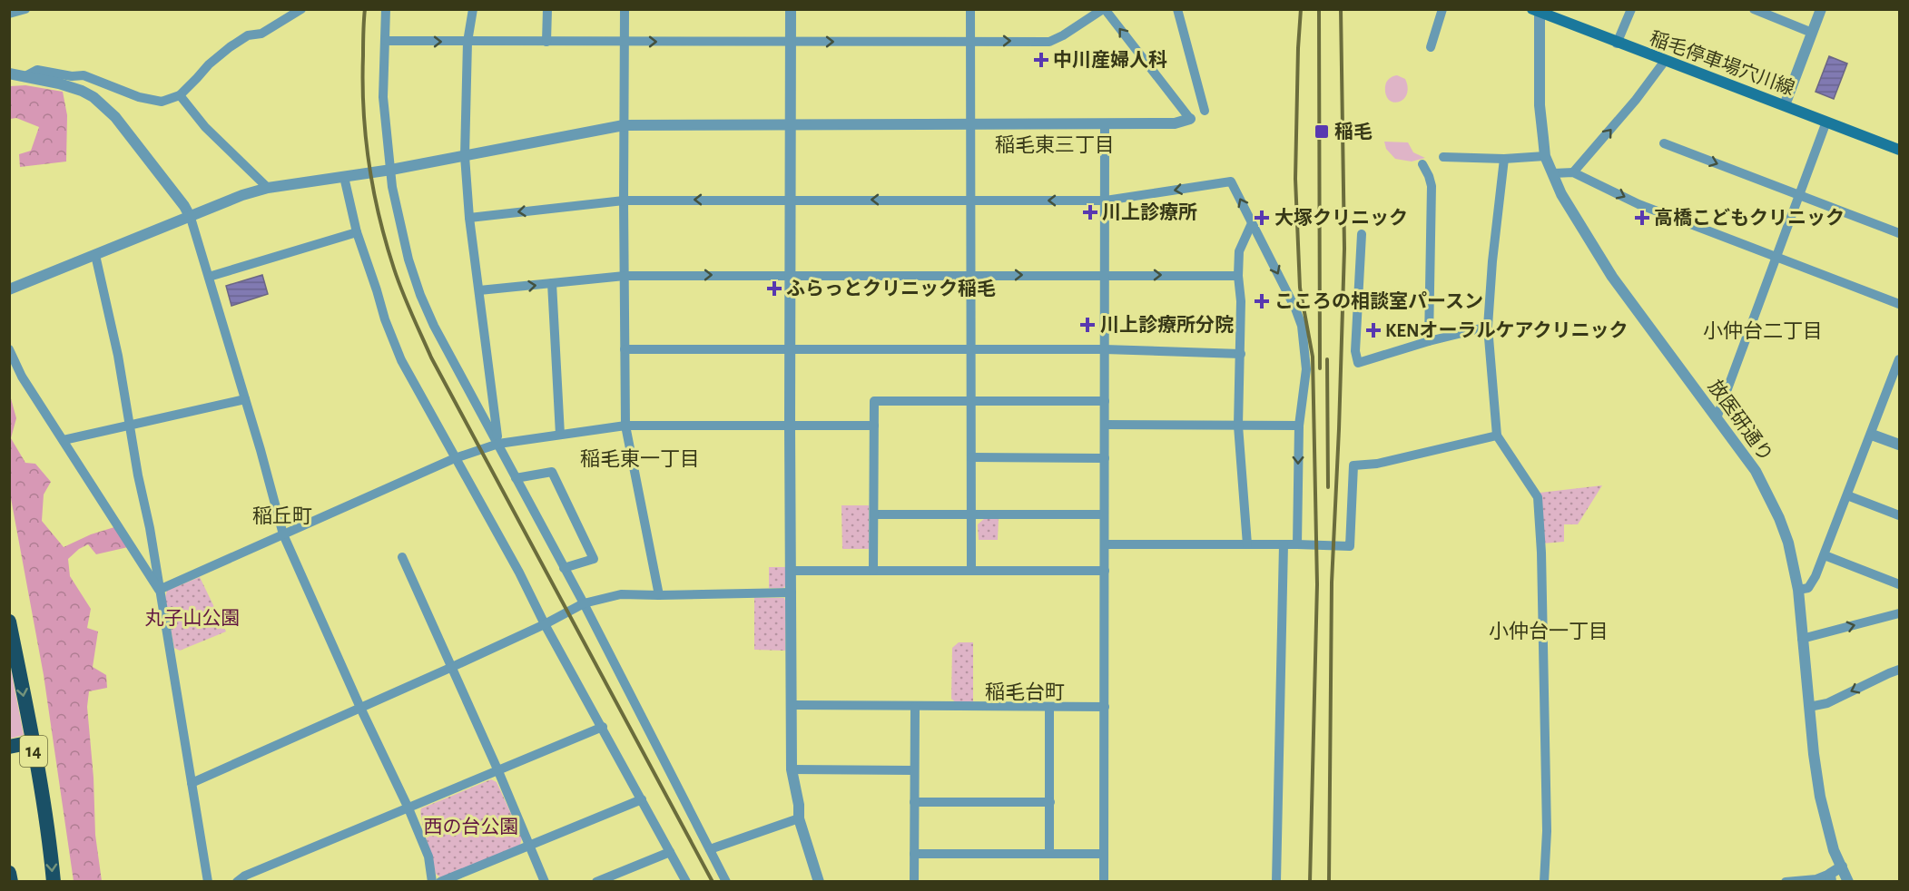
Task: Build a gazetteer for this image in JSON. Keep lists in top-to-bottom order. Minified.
{"streets":{"highway":["14"],"main road":["稲毛停車場穴川線"],"street":["放医研通り"]},"crossings":[["稲毛停車場穴川線","放医研通り"]],"districts":["稲毛東三丁目","小仲台二丁目","稲毛東一丁目","稲丘町","小仲台一丁目","稲毛台町"],"parks":["丸子山公園","西の台公園"],"places":{"health":["中川産婦人科","川上診療所","大塚クリニック","高橋こどもクリニック","ふらっとクリニック稲毛","こころの相談室パースン","川上診療所分院","KENオーラルケアクリニック"],"transit":["稲毛"]}}
